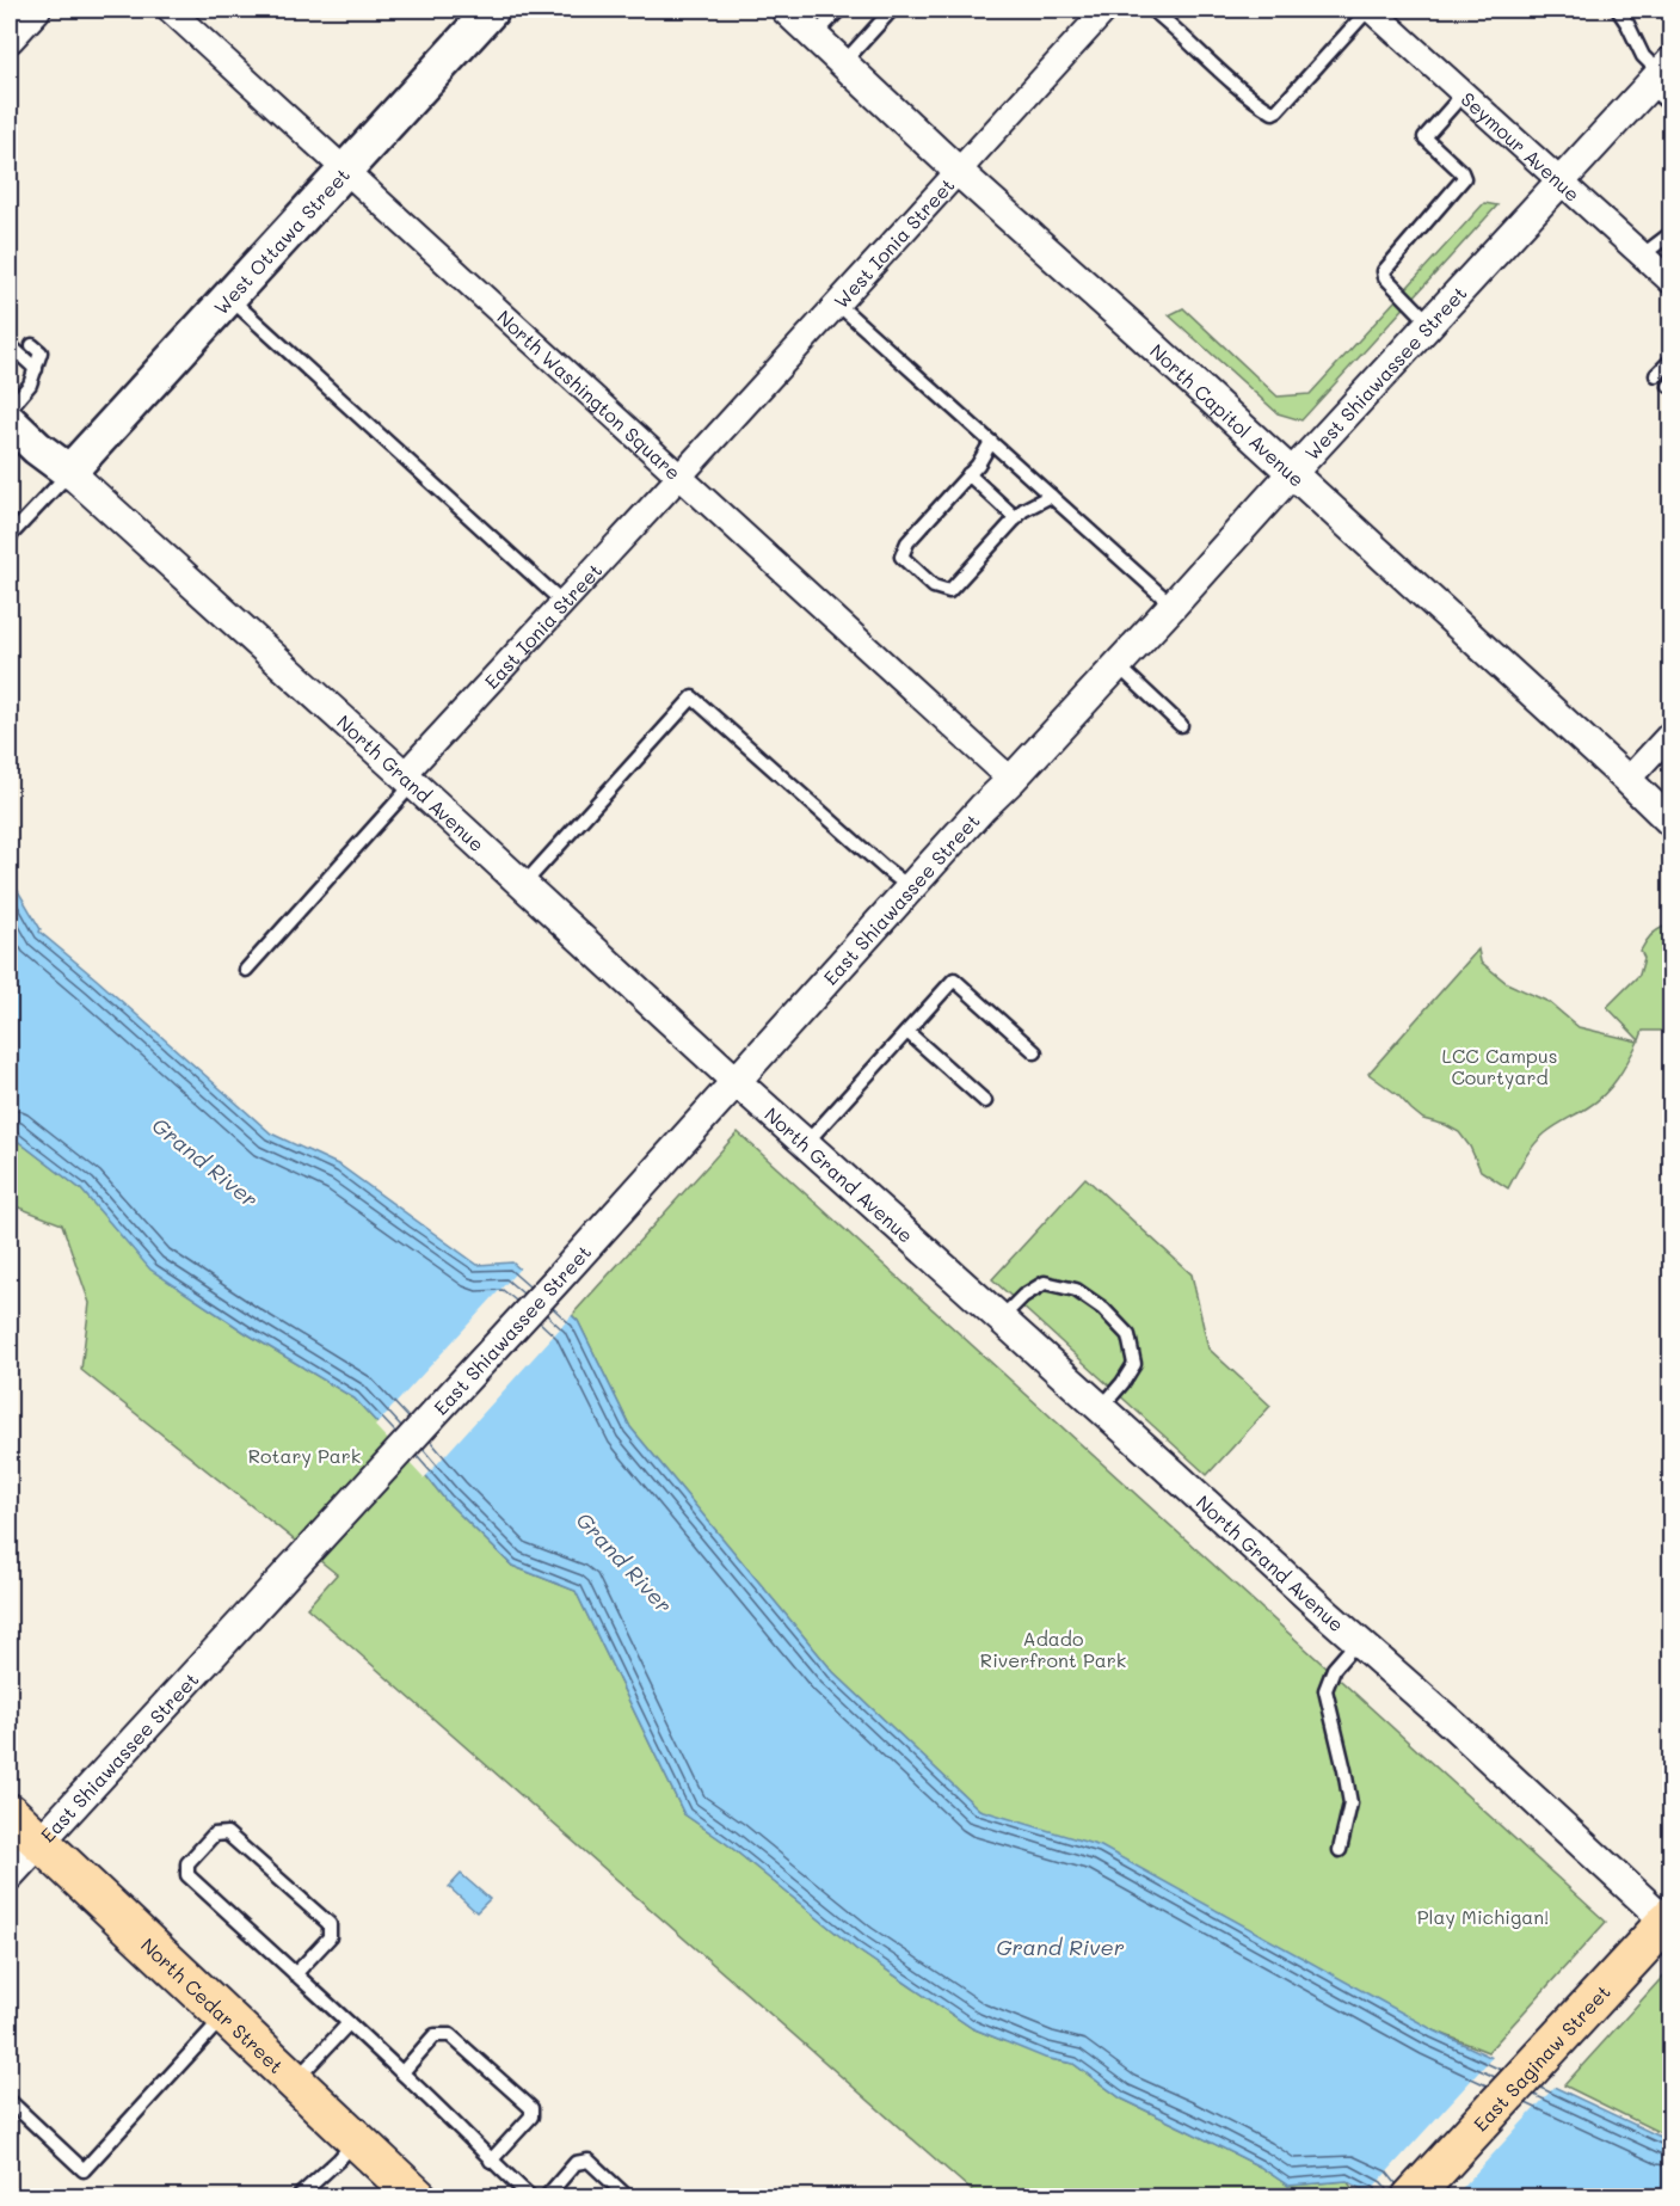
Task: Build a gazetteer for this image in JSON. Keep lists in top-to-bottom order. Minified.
{"streets":{"main road":["West Ottawa Street","North Grand Avenue","North Cedar Street","East Saginaw Street"],"street":["Seymour Avenue","West Ionia Street","West Shiawassee Street","North Washington Square","North Capitol Avenue","East Ionia Street","East Shiawassee Street"]},"crossings":[["Seymour Avenue","West Shiawassee Street"],["West Ottawa Street","North Washington Square"],["West Ottawa Street","North Grand Avenue"],["West Ionia Street","North Washington Square"],["West Ionia Street","North Capitol Avenue"],["West Ionia Street","East Ionia Street"],["West Shiawassee Street","North Washington Square"],["West Shiawassee Street","North Capitol Avenue"],["West Shiawassee Street","East Shiawassee Street"],["North Washington Square","East Ionia Street"],["North Washington Square","East Shiawassee Street"],["East Ionia Street","North Grand Avenue"],["North Grand Avenue","East Shiawassee Street"],["North Grand Avenue","East Saginaw Street"],["East Shiawassee Street","North Cedar Street"]],"water":["Grand River"],"parks":["LCC Campus Courtyard","Rotary Park","Adado Riverfront Park","Play Michigan!"]}
